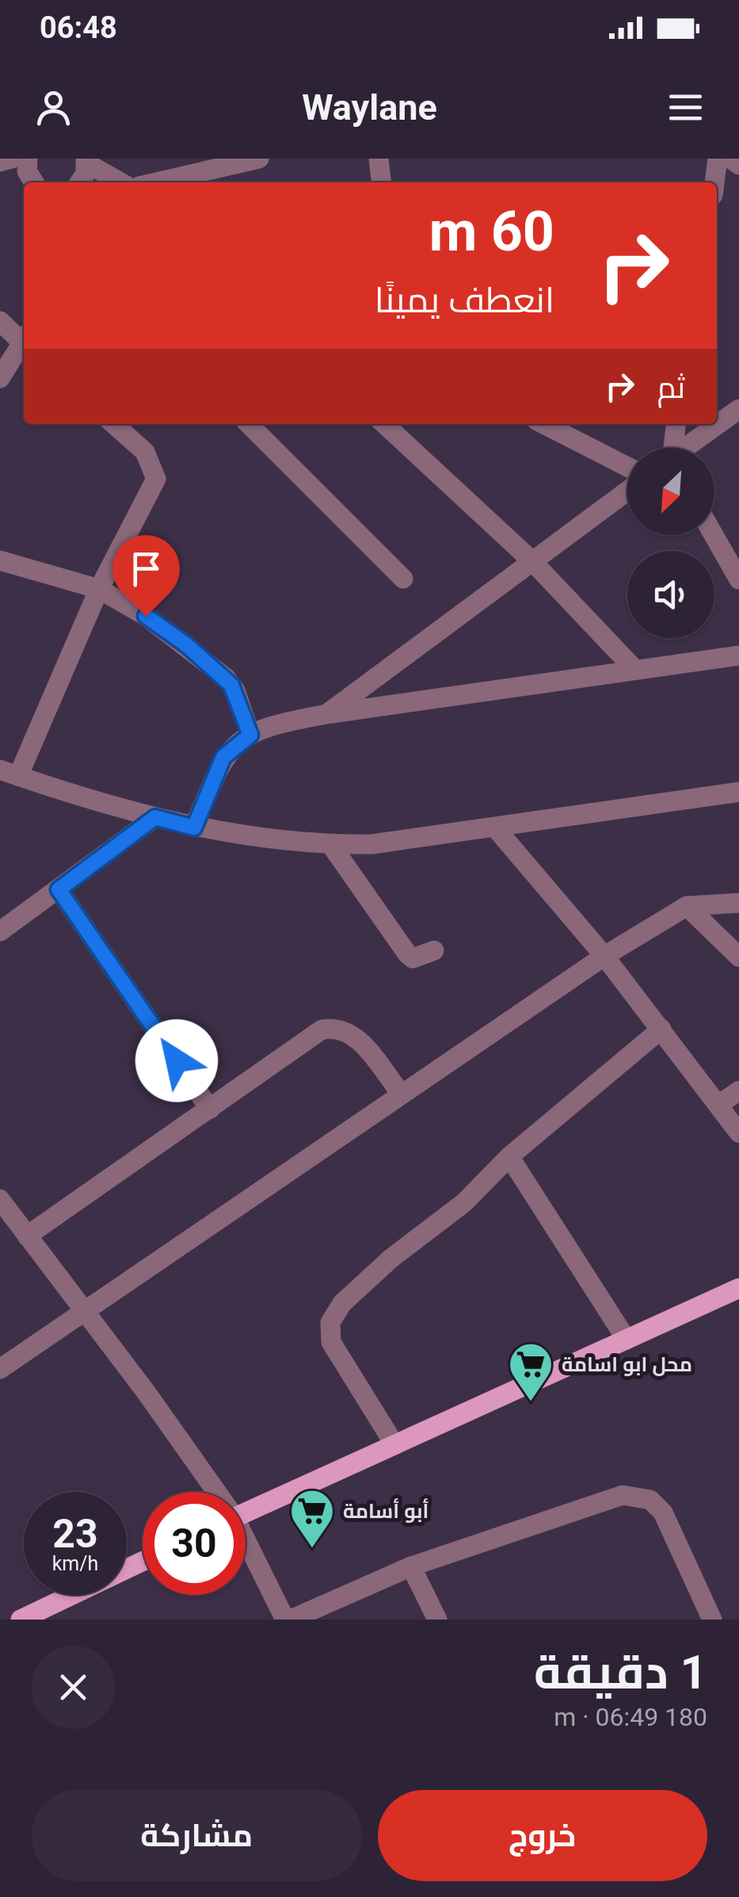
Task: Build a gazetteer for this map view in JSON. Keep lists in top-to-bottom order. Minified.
{"places":{"supermarket":["محل ابو اسامة","أبو أسامة"]},"north":"bottom left","page":{"status":"06:48","header":"Waylane","turn":["60 m","انعطف يمينًا"],"then":"ثم","speed":"23 km/h","limit":"30","heading":["1 دقيقة","180 m · 06:49"],"buttons":["خروج","مشاركة"]}}
